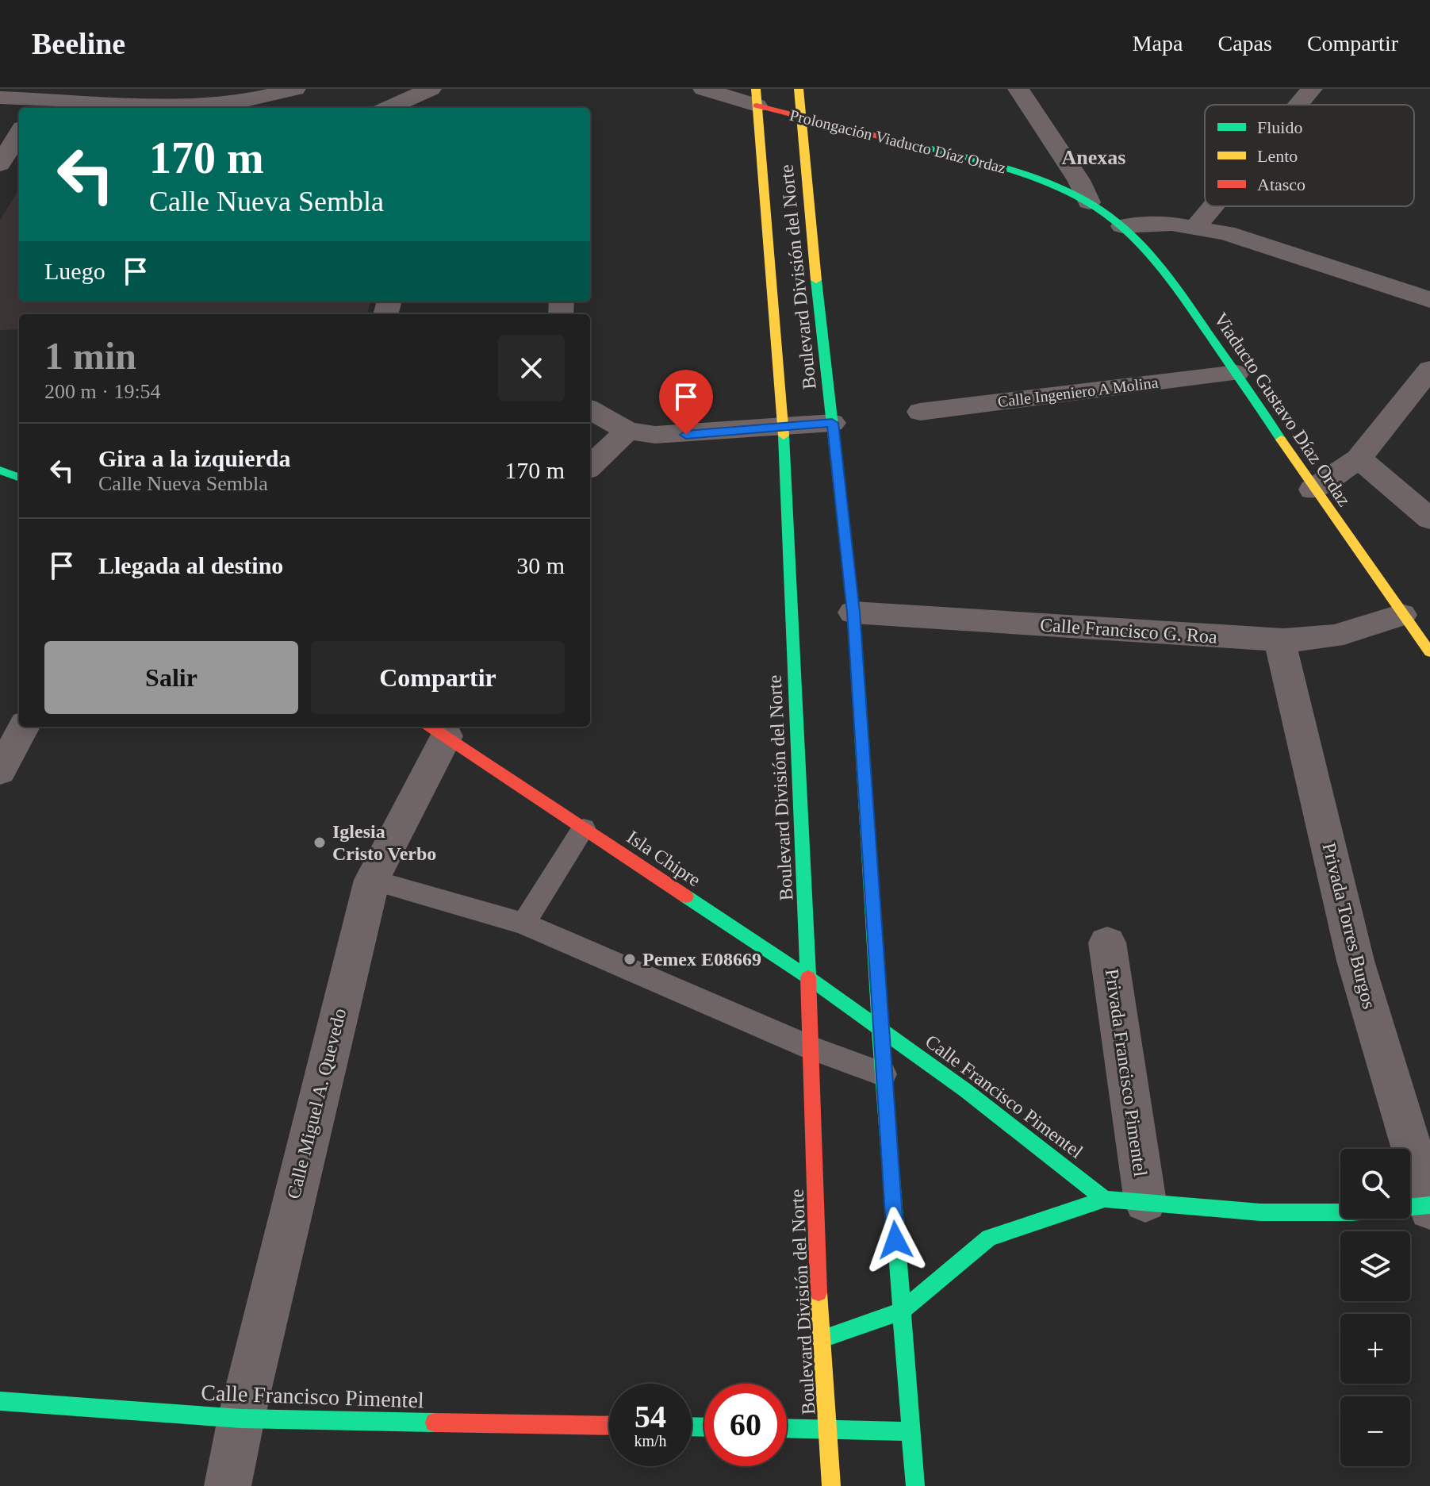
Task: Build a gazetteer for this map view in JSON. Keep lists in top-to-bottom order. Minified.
{"streets":{"main road":["Prolongación Viaducto Díaz Ordaz","Boulevard División del Norte","Viaducto Gustavo Díaz Ordaz","Isla Chipre","Calle Francisco Pimentel"],"street":["Calle Ingeniero A Molina","Calle Francisco G. Roa","Privada Torres Burgos","Privada Francisco Pimentel","Calle Miguel A. Quevedo"]},"crossings":[["Prolongación Viaducto Díaz Ordaz","Boulevard División del Norte"],["Prolongación Viaducto Díaz Ordaz","Viaducto Gustavo Díaz Ordaz"],["Boulevard División del Norte","Calle Francisco G. Roa"],["Boulevard División del Norte","Isla Chipre"],["Boulevard División del Norte","Calle Francisco Pimentel"],["Calle Ingeniero A Molina","Viaducto Gustavo Díaz Ordaz"],["Viaducto Gustavo Díaz Ordaz","Calle Francisco G. Roa"],["Calle Francisco G. Roa","Privada Torres Burgos"],["Isla Chipre","Calle Francisco Pimentel"],["Isla Chipre","Calle Miguel A. Quevedo"],["Calle Francisco Pimentel","Calle Miguel A. Quevedo"]],"districts":["Anexas"],"places":["Iglesia Cristo Verbo","Pemex E08669"],"legend":["Fluido","Lento","Atasco"],"page":{"header":"Beeline","nav":["Mapa","Capas","Compartir"],"turn":["170 m","Calle Nueva Sembla"],"then":"Luego","heading":["1 min","200 m · 19:54"],"list":[{"name":"Gira a la izquierda","note":"Calle Nueva Sembla","value":"170 m"},{"name":"Llegada al destino","value":"30 m"}],"buttons":["Salir","Compartir"],"map_buttons":["+","−"],"speed":"54 km/h","limit":"60"}}
